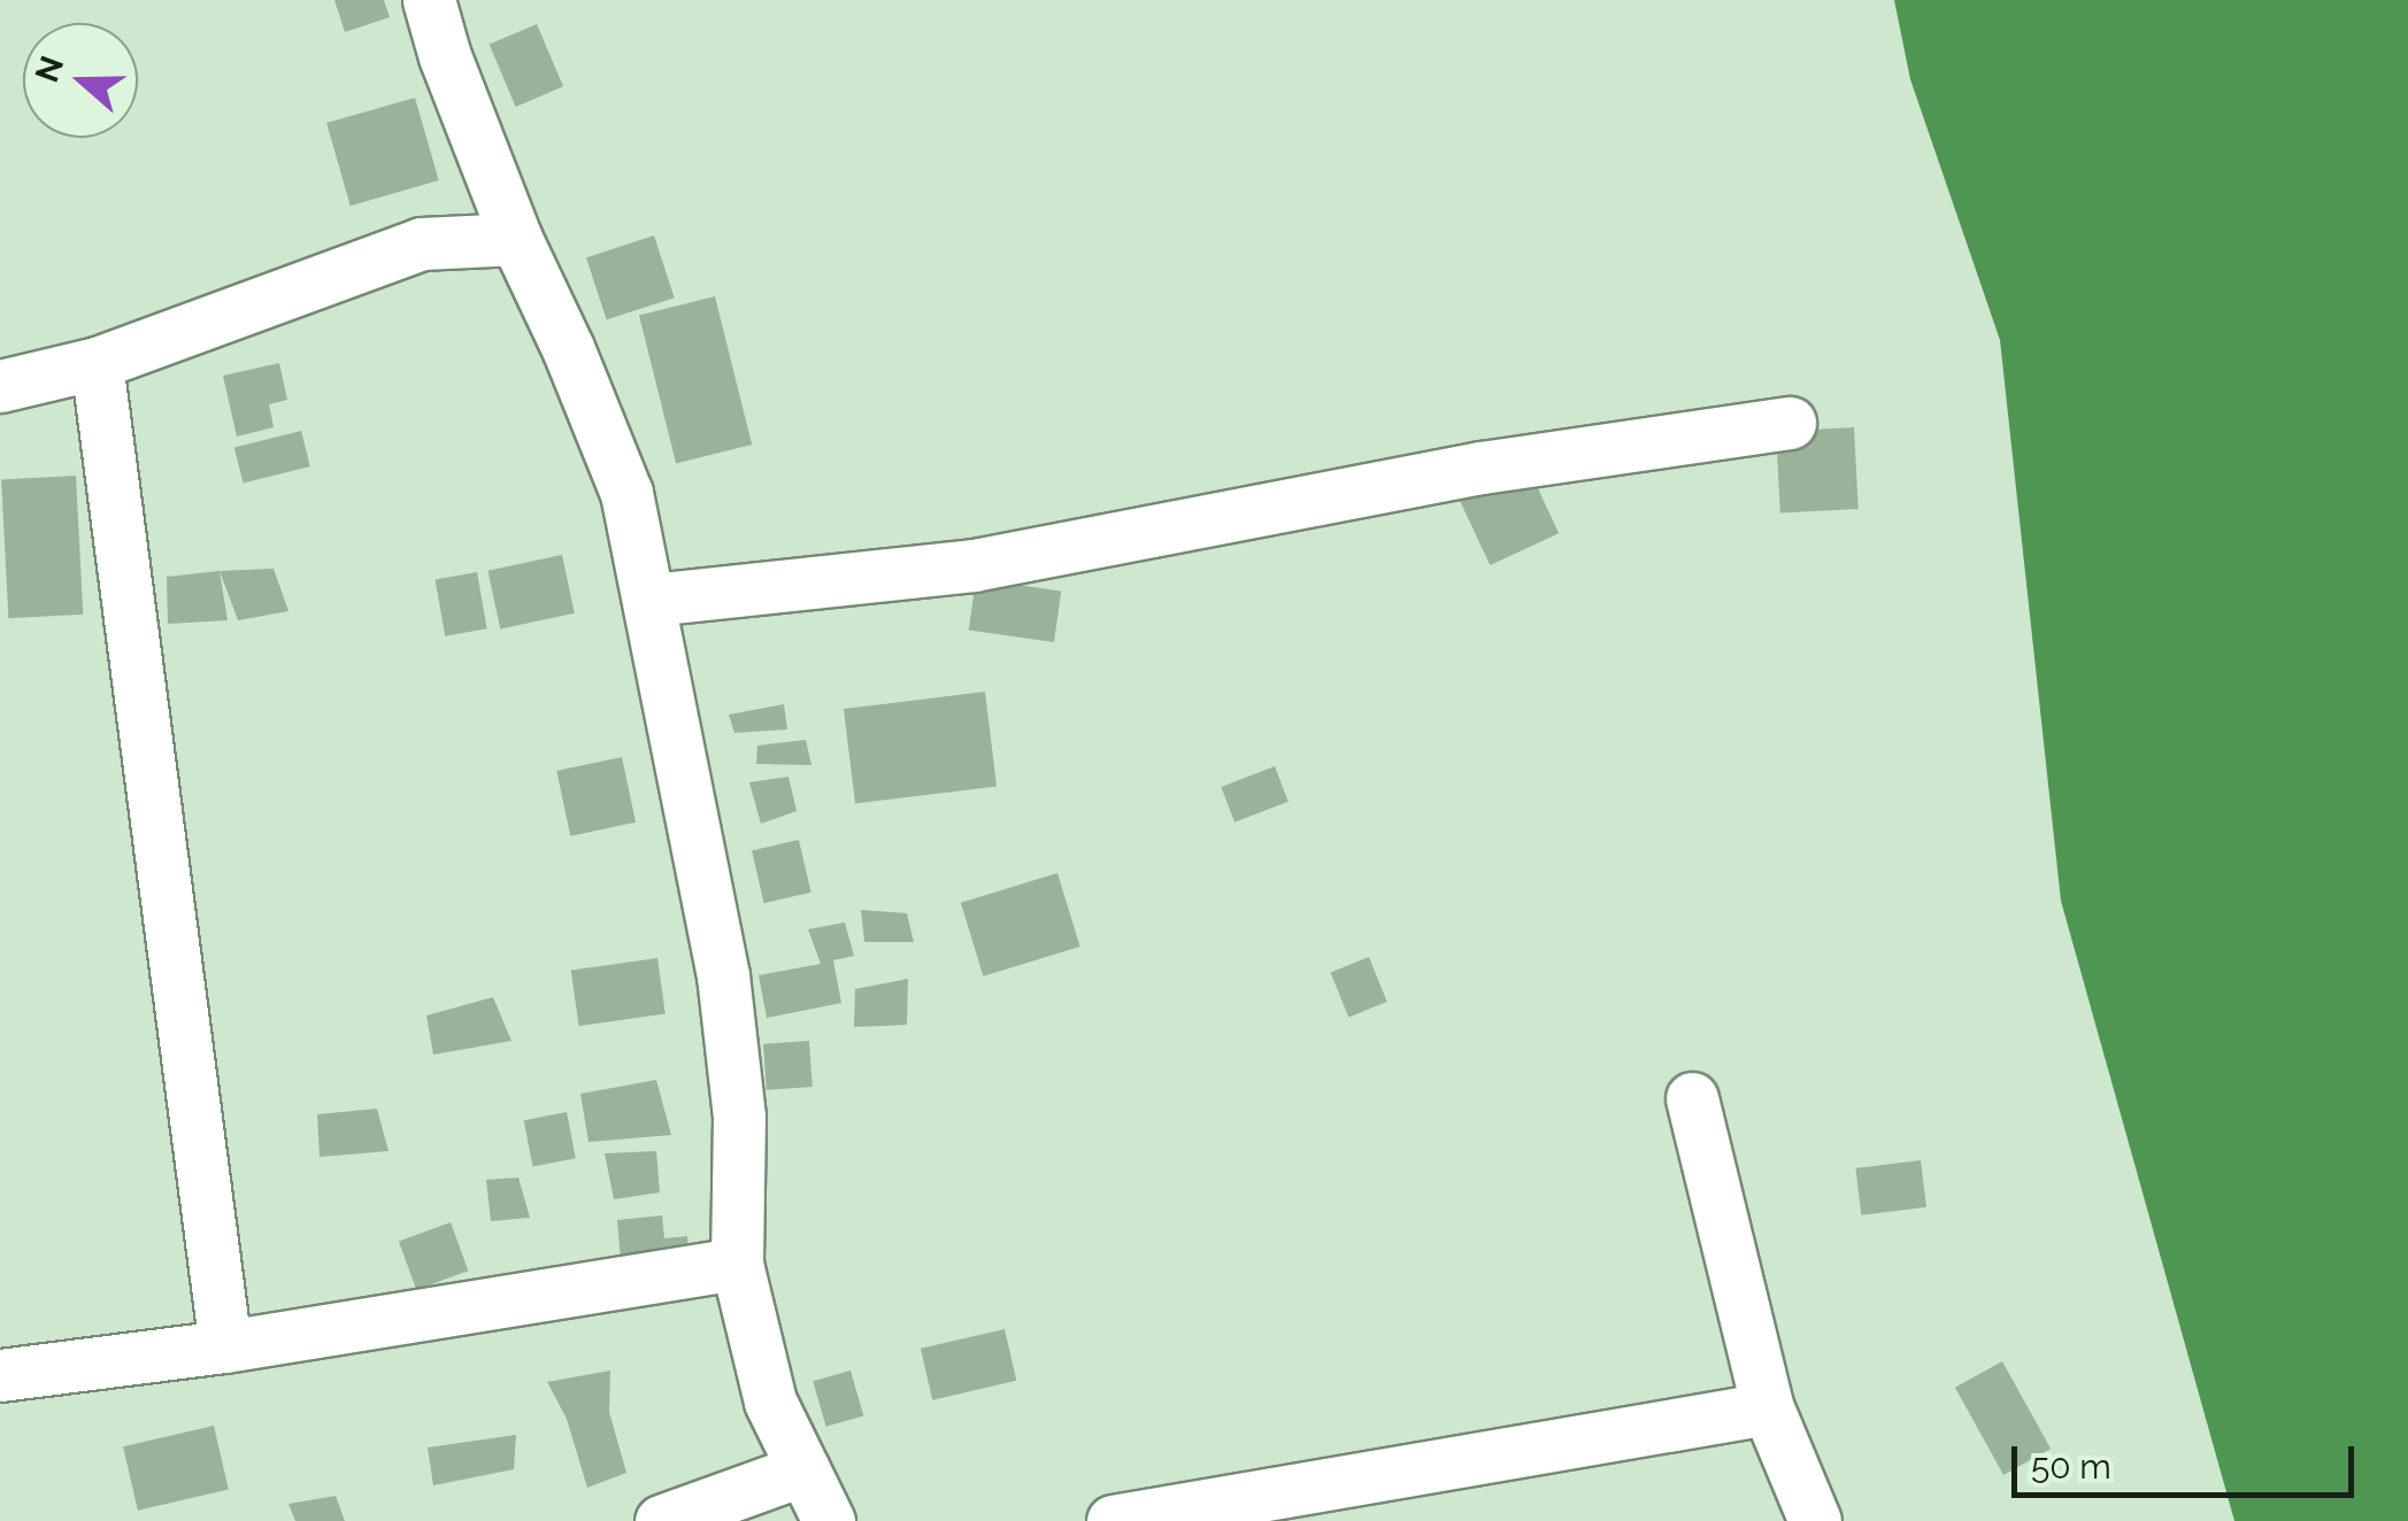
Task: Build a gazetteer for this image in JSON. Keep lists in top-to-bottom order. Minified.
{"scale_bar":"50 m","north":"left"}
